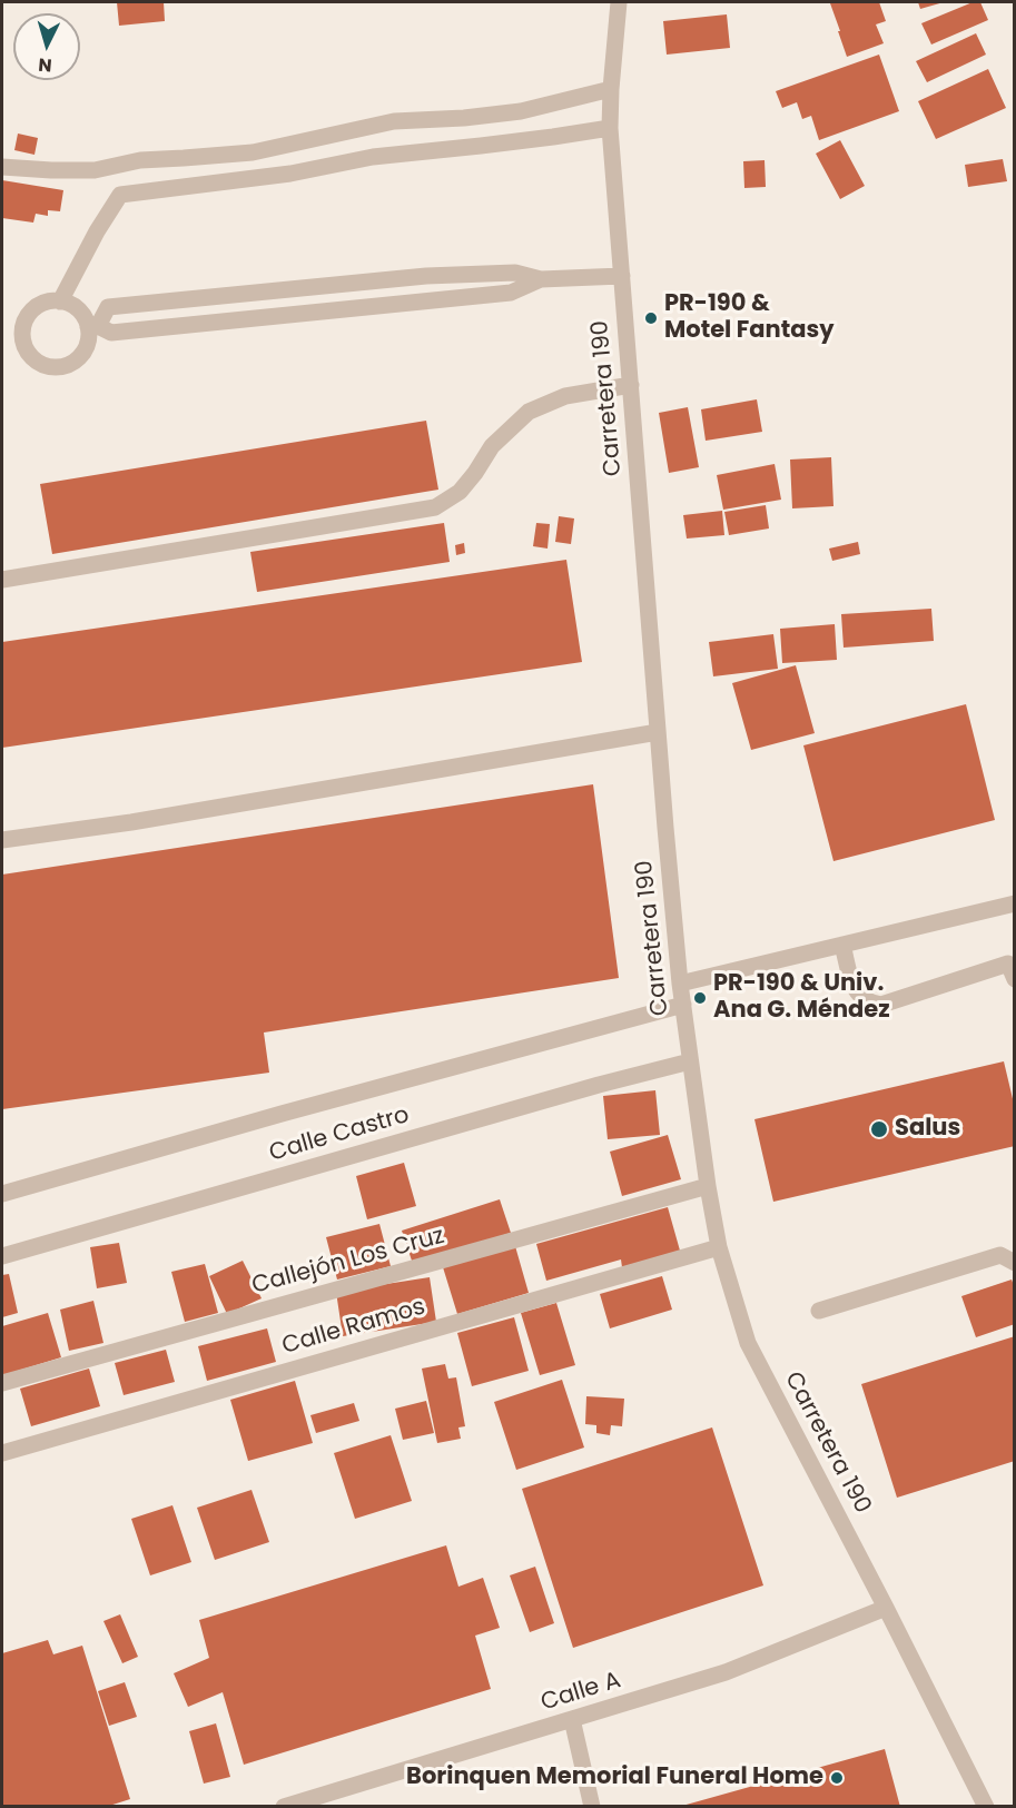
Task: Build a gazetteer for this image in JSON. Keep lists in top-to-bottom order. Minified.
{"streets":{"street":["Carretera 190","Calle Castro","Callejón Los Cruz","Calle Ramos","Calle A"]},"crossings":[["Carretera 190","Calle Castro"],["Carretera 190","Callejón Los Cruz"],["Carretera 190","Calle Ramos"],["Carretera 190","Calle A"]],"places":["PR-190 & Motel Fantasy","PR-190 & Univ. Ana G. Méndez","Salus","Borinquen Memorial Funeral Home"],"north":"bottom"}
